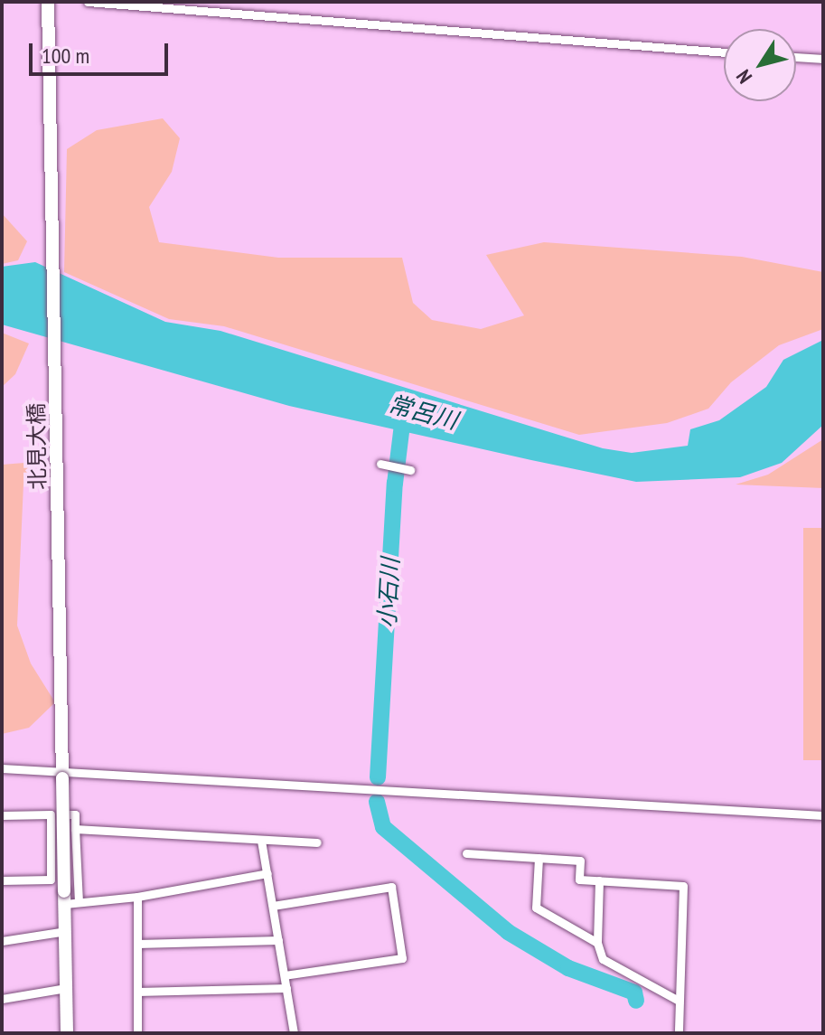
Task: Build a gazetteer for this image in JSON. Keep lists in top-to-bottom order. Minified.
{"streets":{"street":["北見大橋"]},"water":["常呂川","小石川"],"scale_bar":"100 m","north":"bottom left"}
